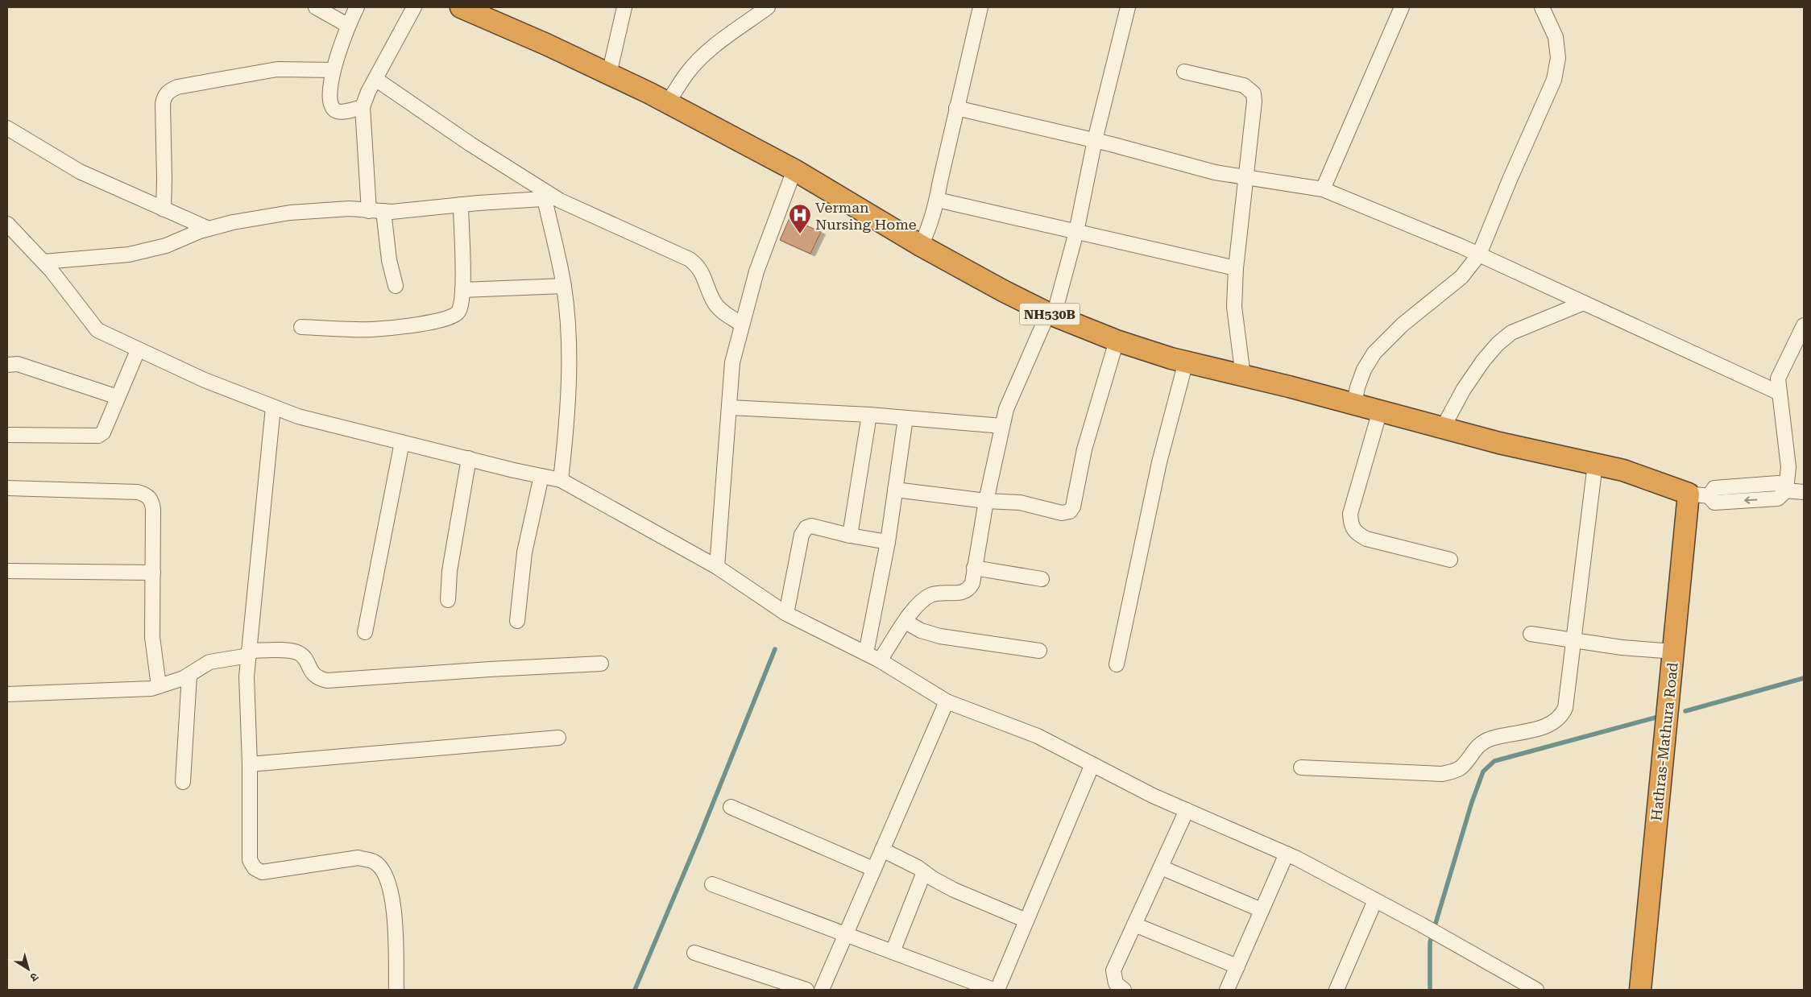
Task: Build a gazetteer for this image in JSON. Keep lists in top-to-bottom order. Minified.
{"streets":{"highway":["NH530B","Hathras-Mathura Road"]},"crossings":[["NH530B","Hathras-Mathura Road"]],"places":{"hospital":["Verman Nursing Home"]},"north":"bottom right"}
